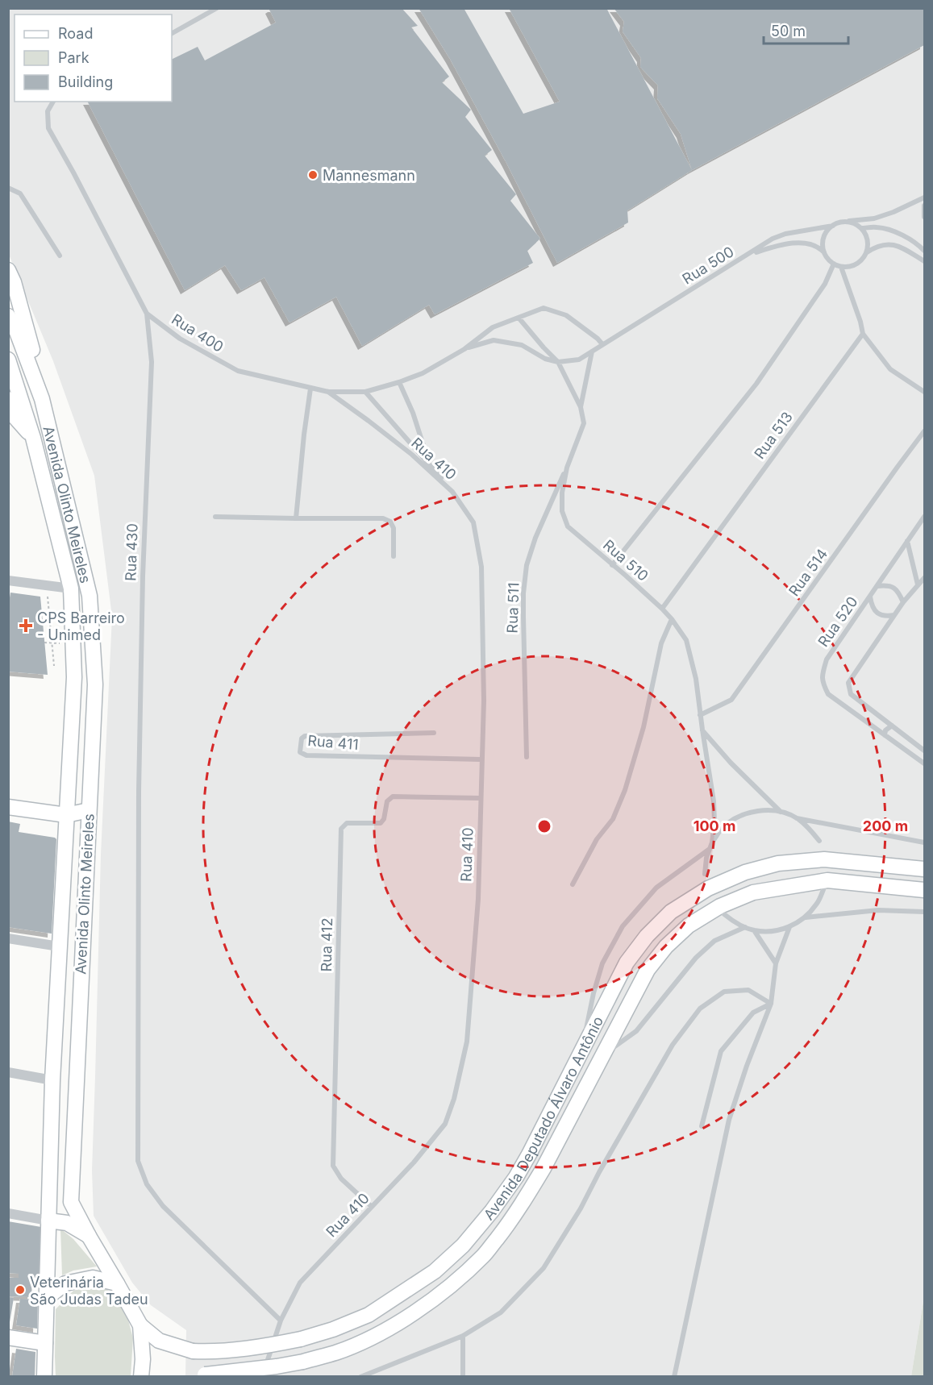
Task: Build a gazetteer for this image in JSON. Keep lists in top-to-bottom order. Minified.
{"streets":{"main road":["Avenida Olinto Meireles","Avenida Deputado Álvaro Antônio"],"lane":["Rua 500","Rua 400","Rua 513","Rua 410","Rua 430","Rua 510","Rua 514","Rua 511","Rua 520","Rua 411","Rua 412"]},"crossings":[["Rua 500","Rua 510"],["Rua 400","Rua 410"],["Rua 400","Rua 430"],["Rua 513","Rua 510"],["Rua 410","Rua 430"],["Rua 410","Rua 411"],["Rua 410","Rua 412"],["Avenida Olinto Meireles","Avenida Deputado Álvaro Antônio"],["Rua 510","Rua 514"],["Rua 510","Rua 511"]],"places":{"other":["Mannesmann","Veterinária São Judas Tadeu"],"health":["CPS Barreiro - Unimed"]},"legend":["Road","Park","Building"],"scale_bar":"50 m","rings":["100 m","200 m"]}
